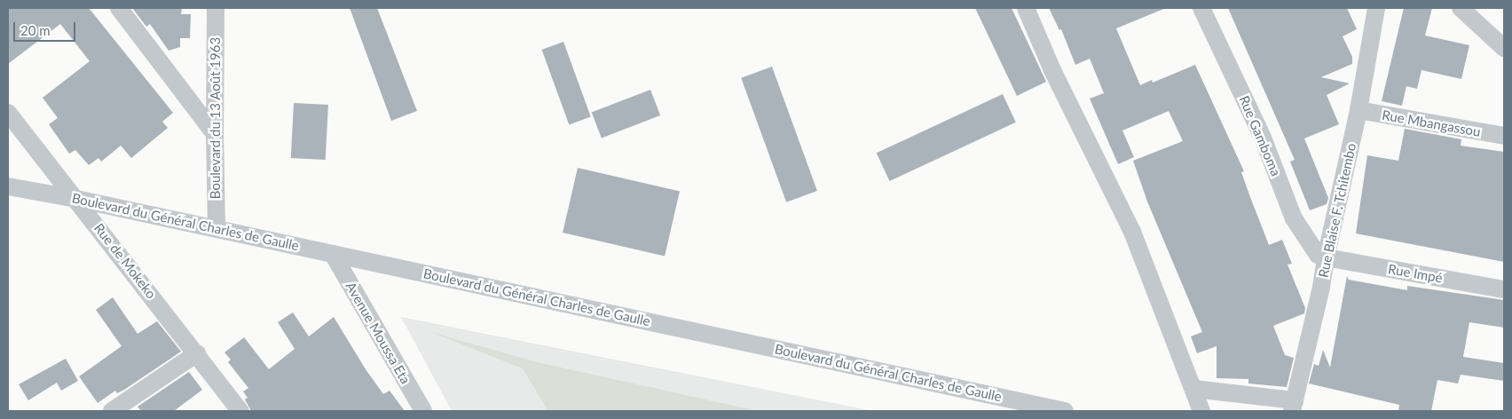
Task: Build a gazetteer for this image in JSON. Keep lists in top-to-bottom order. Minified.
{"streets":{"street":["Boulevard du 13 Août 1963","Rue Mbangassou","Rue Gamboma","Rue Blaise F. Tchitembo","Boulevard du Général Charles de Gaulle","Rue de Mokeko","Rue Impé","Avenue Moussa Eta"]},"crossings":[["Boulevard du 13 Août 1963","Boulevard du Général Charles de Gaulle"],["Rue Mbangassou","Rue Blaise F. Tchitembo"],["Rue Gamboma","Rue Blaise F. Tchitembo"],["Rue Gamboma","Rue Impé"],["Rue Blaise F. Tchitembo","Rue Impé"],["Boulevard du Général Charles de Gaulle","Rue de Mokeko"],["Boulevard du Général Charles de Gaulle","Avenue Moussa Eta"]],"scale_bar":"20 m"}
